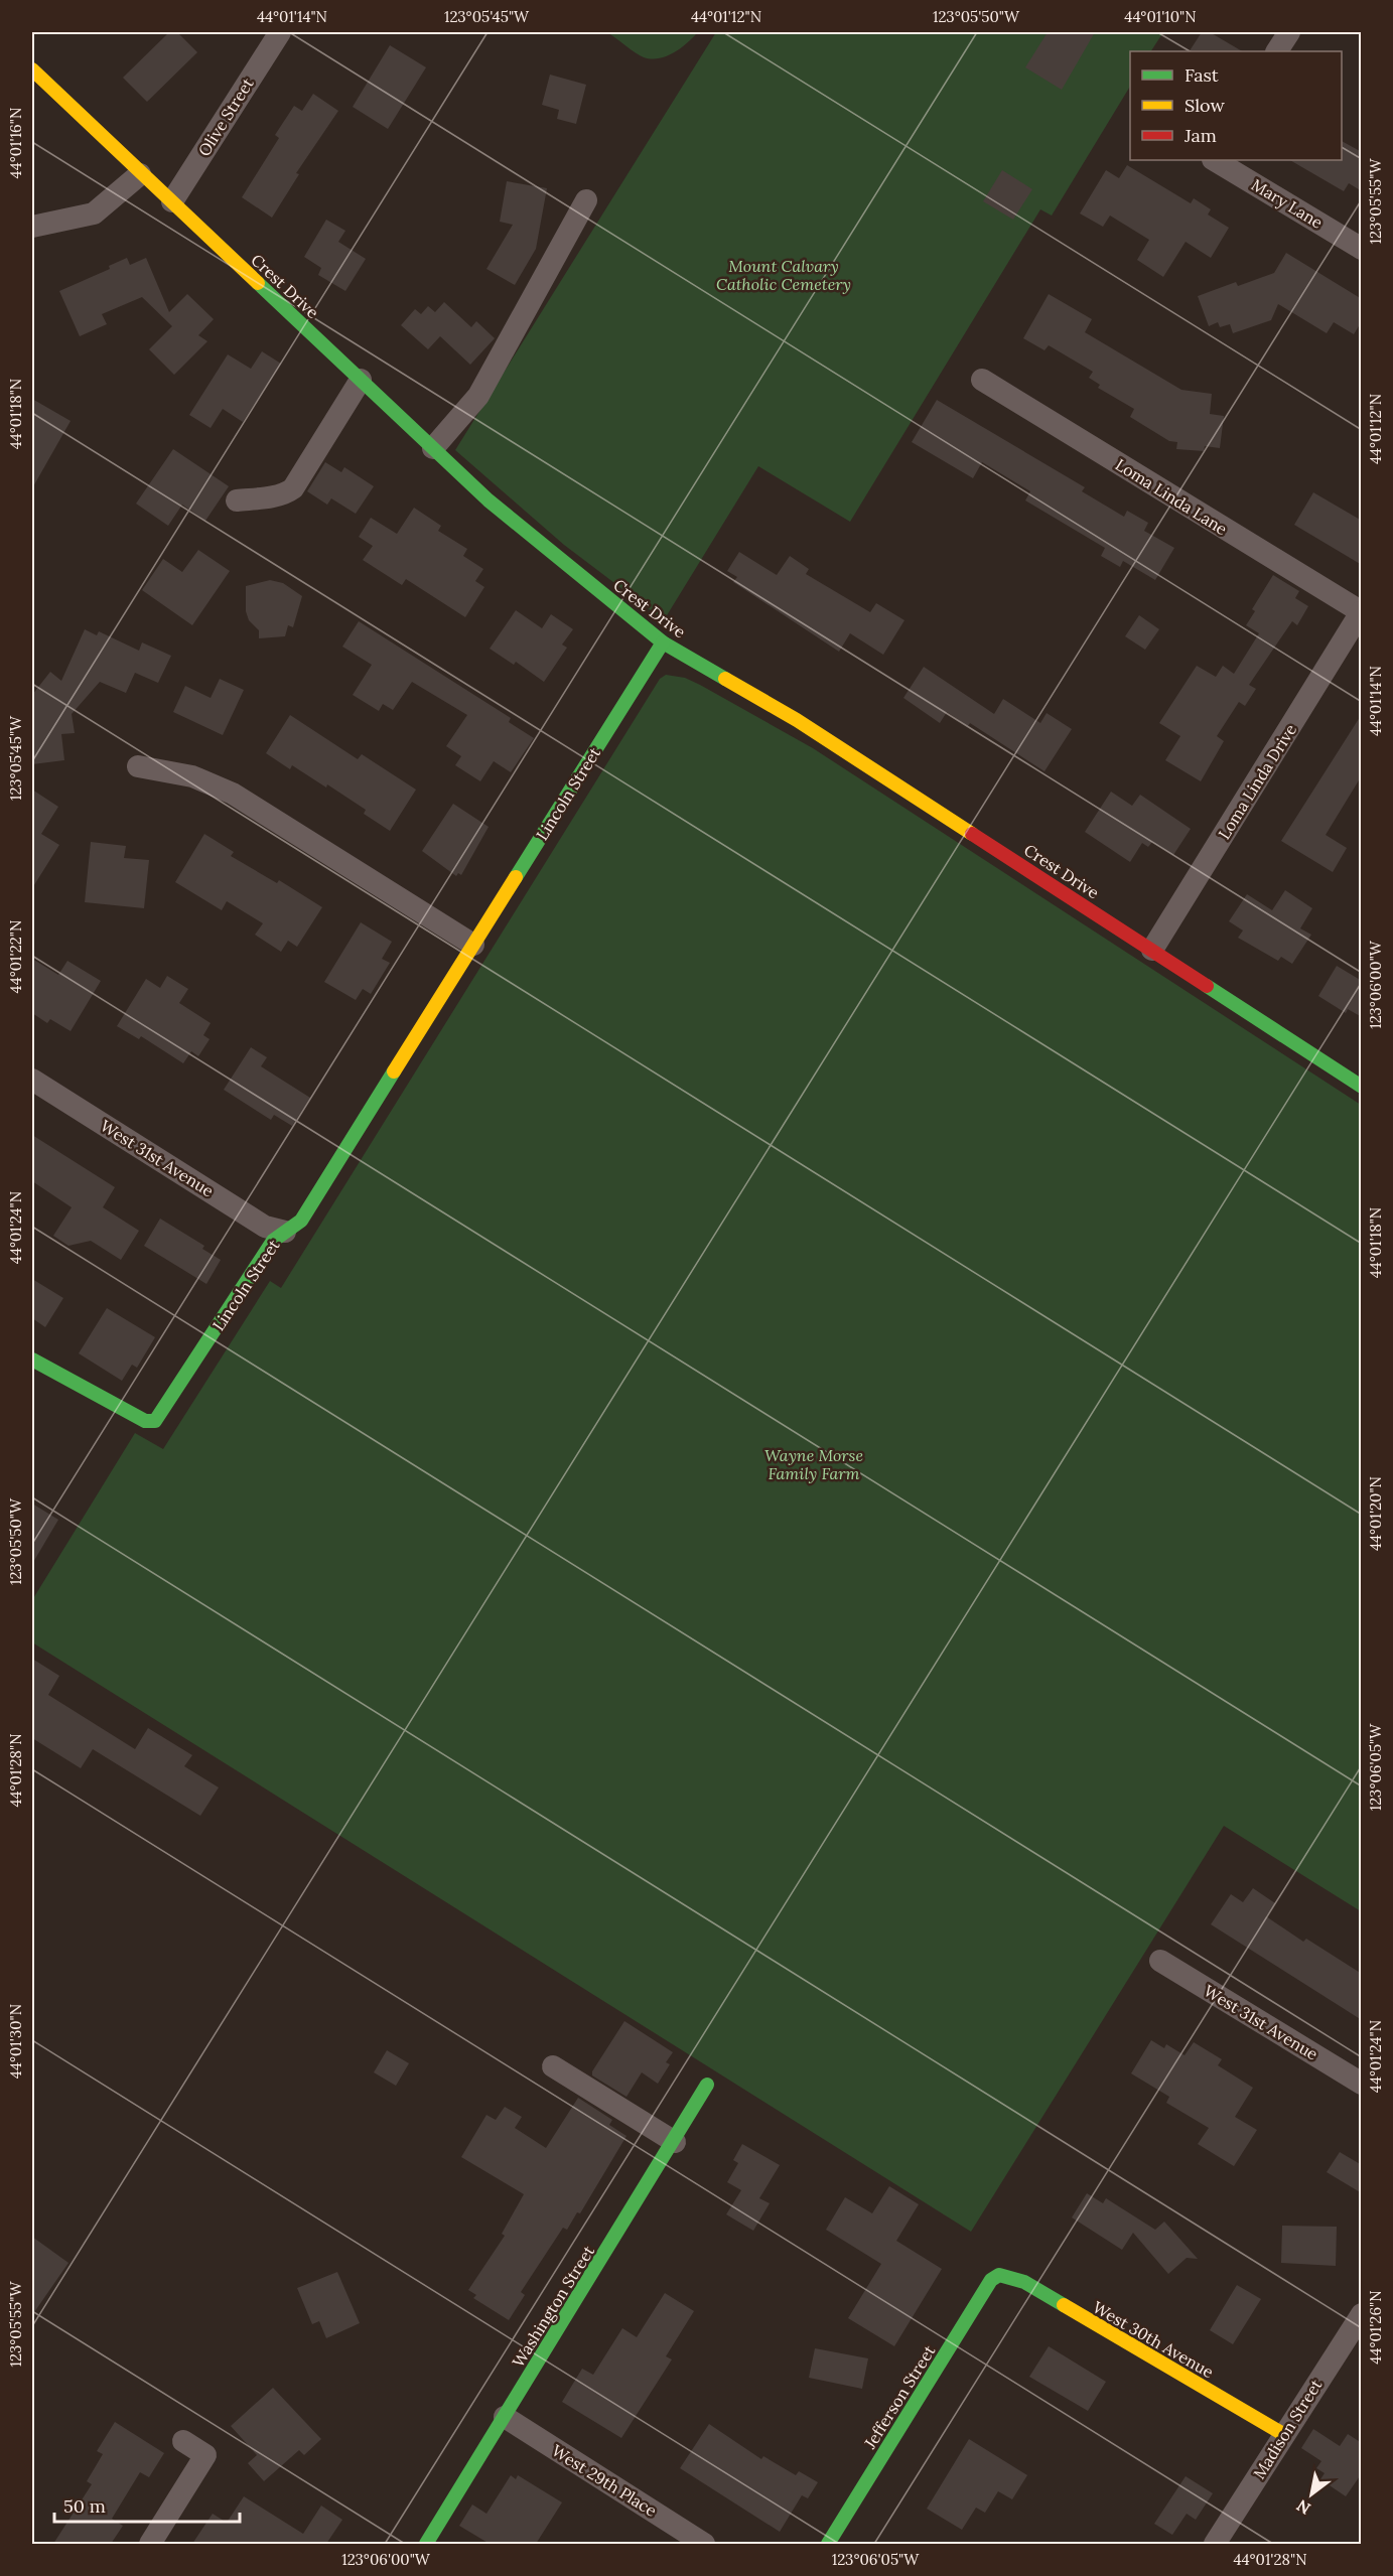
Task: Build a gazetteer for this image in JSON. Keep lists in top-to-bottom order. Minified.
{"streets":{"street":["Olive Street","Mary Lane","Crest Drive","Loma Linda Lane","Loma Linda Drive","Lincoln Street","West 31st Avenue","Washington Street","West 30th Avenue","Jefferson Street","Madison Street","West 29th Place"]},"crossings":[["Olive Street","Crest Drive"],["Crest Drive","Loma Linda Drive"],["Crest Drive","Lincoln Street"],["Loma Linda Lane","Loma Linda Drive"],["Lincoln Street","West 31st Avenue"],["Washington Street","West 29th Place"],["West 30th Avenue","Jefferson Street"],["West 30th Avenue","Madison Street"]],"parks":["Mount Calvary Catholic Cemetery","Wayne Morse Family Farm"],"legend":["Fast","Slow","Jam"],"scale_bar":"50 m","north":"bottom left","coordinates":["44°01'14\"N","123°05'45\"W","44°01'12\"N","123°05'50\"W","44°01'10\"N","44°01'16\"N","123°05'55\"W","44°01'18\"N","44°01'22\"N","123°06'00\"W","44°01'24\"N","44°01'20\"N","123°06'05\"W","44°01'28\"N","44°01'30\"N","44°01'26\"N"]}
